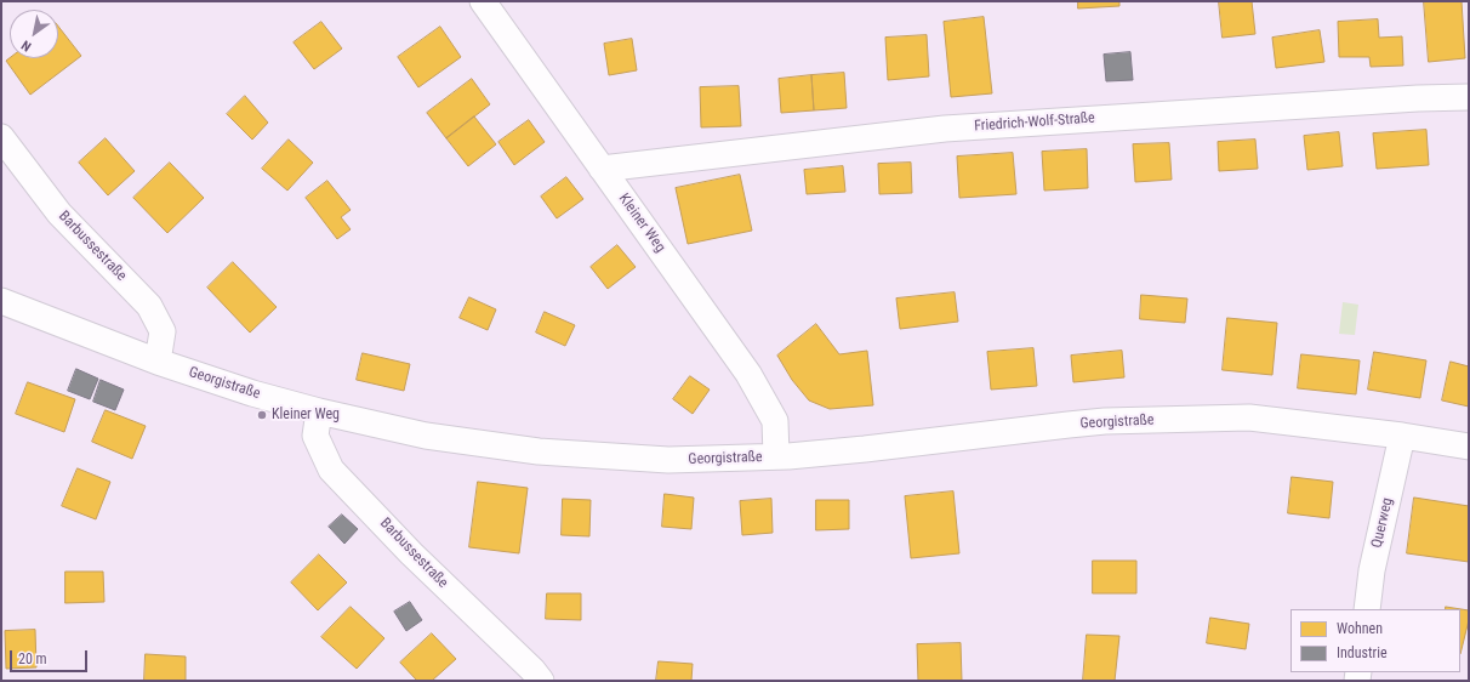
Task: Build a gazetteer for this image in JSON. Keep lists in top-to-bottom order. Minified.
{"streets":{"street":["Friedrich-Wolf-Straße","Kleiner Weg","Barbussestraße","Georgistraße","Querweg"]},"crossings":[["Friedrich-Wolf-Straße","Kleiner Weg"],["Kleiner Weg","Georgistraße"],["Barbussestraße","Georgistraße"],["Georgistraße","Querweg"]],"places":["Kleiner Weg"],"legend":["Wohnen","Industrie"],"scale_bar":"20 m","north":"bottom left"}
